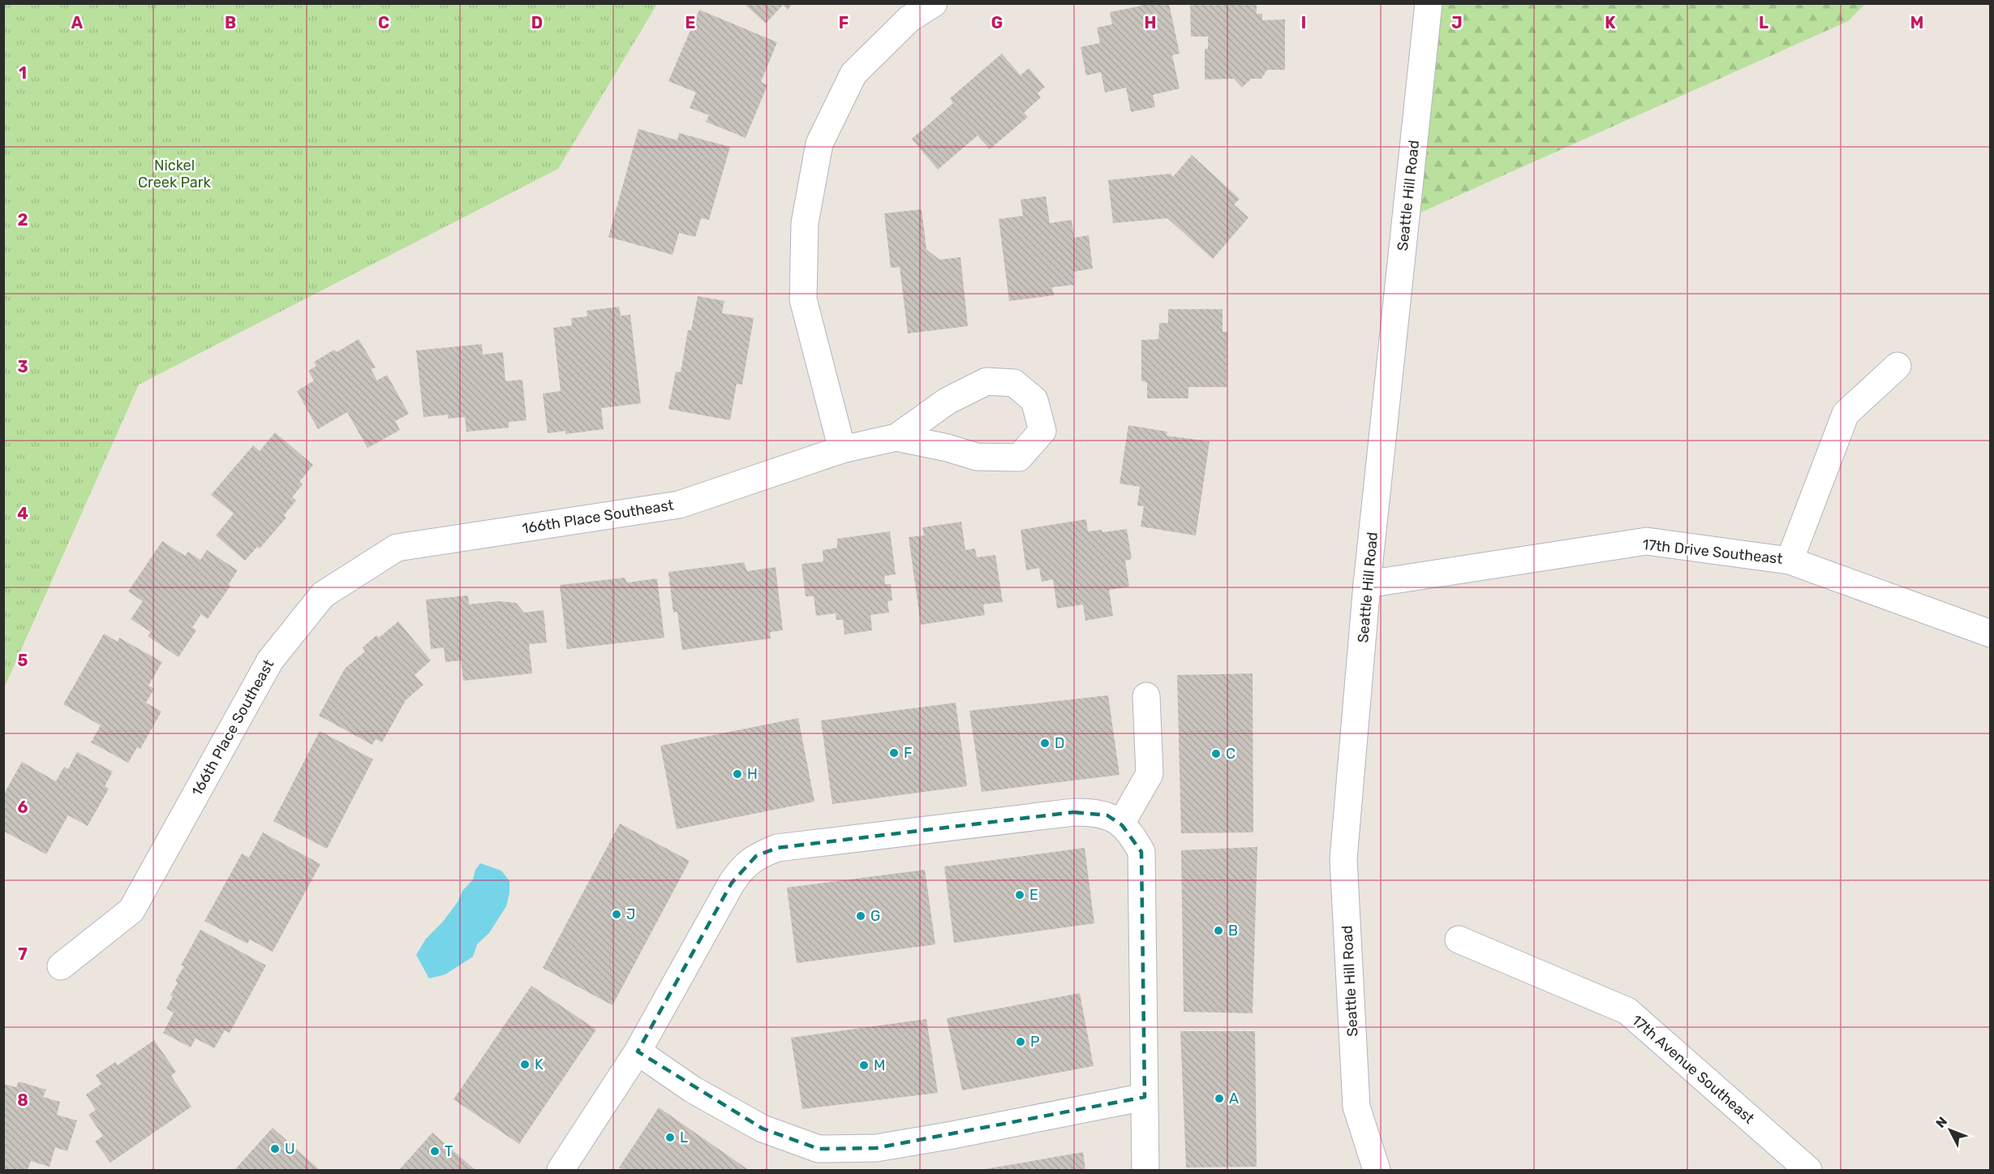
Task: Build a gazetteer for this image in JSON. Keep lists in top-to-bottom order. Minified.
{"streets":{"street":["Seattle Hill Road","166th Place Southeast","17th Drive Southeast","17th Avenue Southeast"]},"crossings":[["Seattle Hill Road","17th Drive Southeast"]],"parks":["Nickel Creek Park"],"places":["D","F","C","H","E","J","G","B","P","K","M","A","L","U","T"],"north":"top left","grid":{"columns":["A","B","C","D","E","F","G","H","I","J","K","L","M"],"rows":["1","2","3","4","5","6","7","8"]}}
